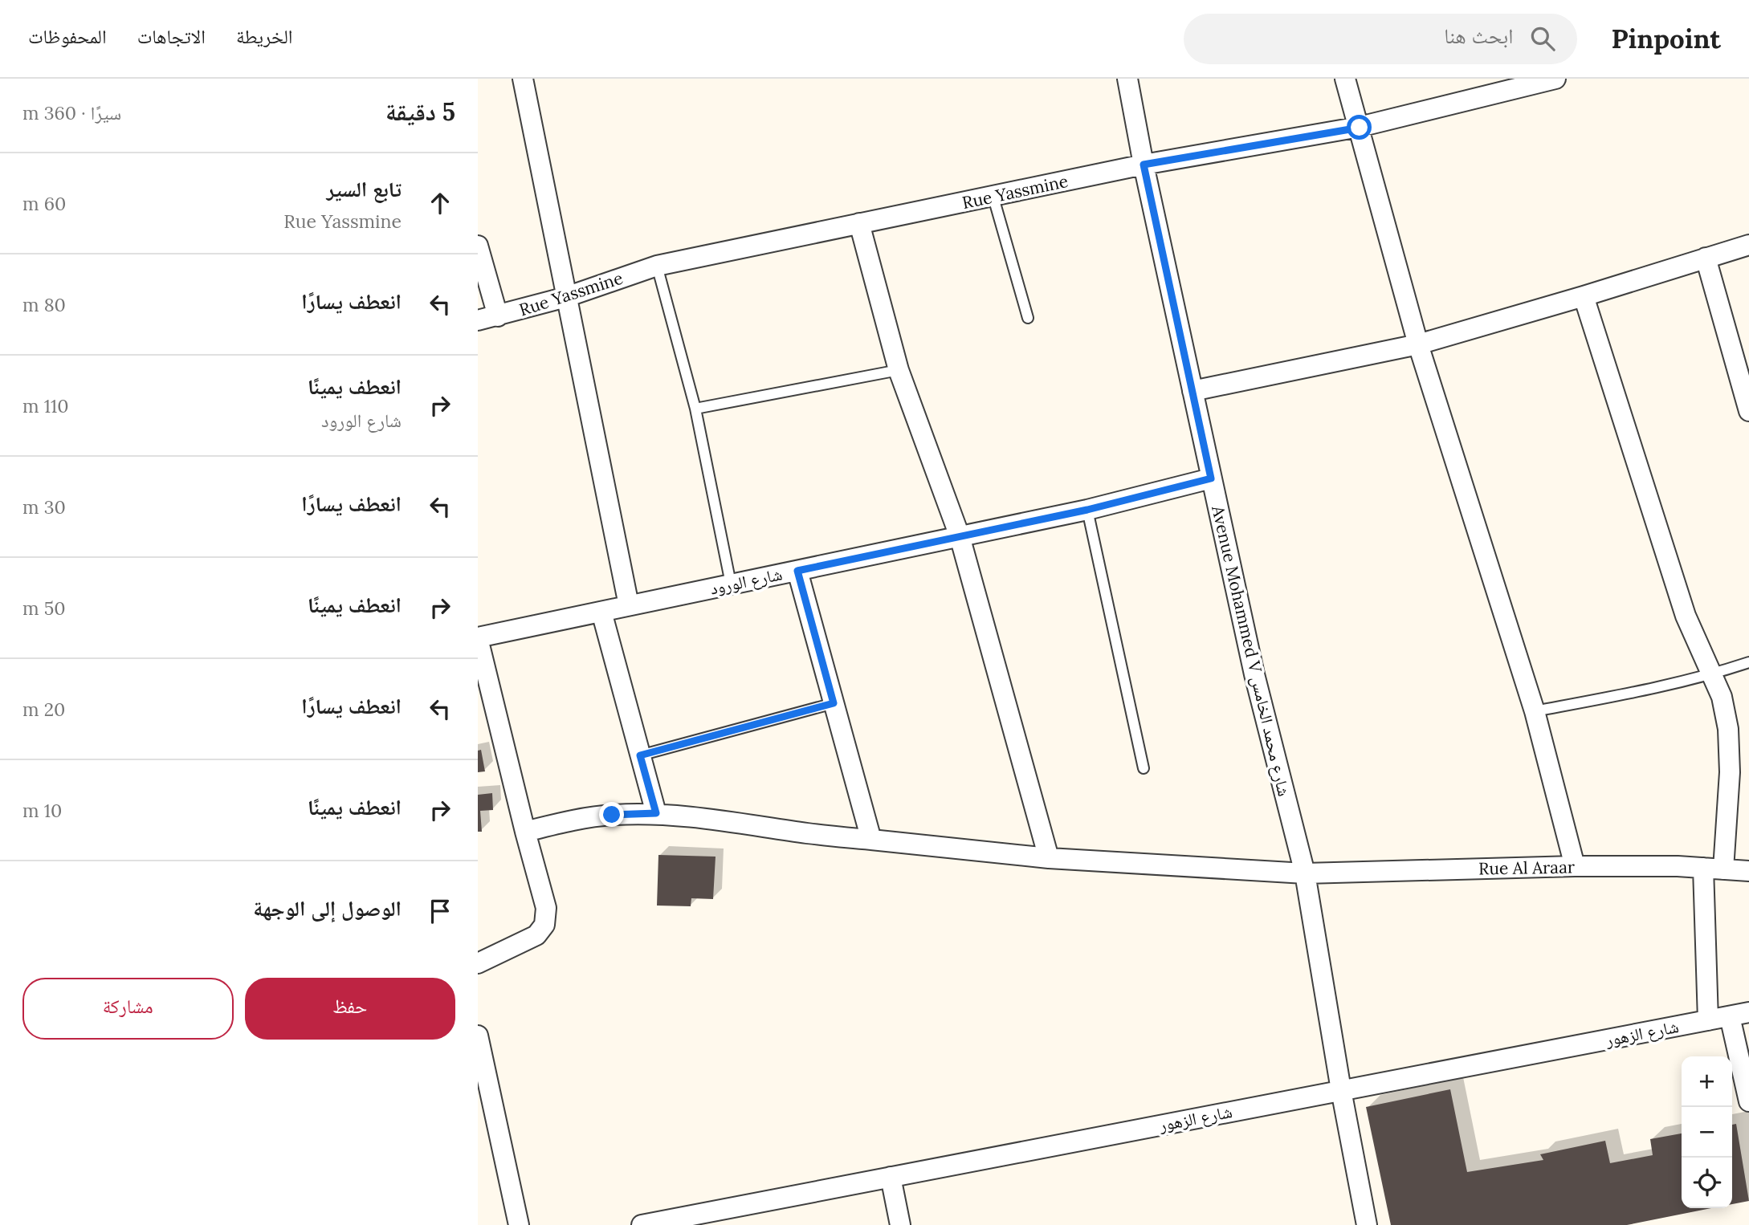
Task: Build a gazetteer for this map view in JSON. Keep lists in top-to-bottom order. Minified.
{"streets":{"street":["Rue Yassmine","شارع الورود","Avenue Mohammed V شارع محمد الخامس","Rue Al Araar","شارع الزهور"]},"crossings":[["Rue Yassmine","Avenue Mohammed V شارع محمد الخامس"],["شارع الورود","Avenue Mohammed V شارع محمد الخامس"],["Avenue Mohammed V شارع محمد الخامس","Rue Al Araar"],["Avenue Mohammed V شارع محمد الخامس","شارع الزهور"]],"page":{"header":"Pinpoint","search":"ابحث هنا","nav":["الخريطة","الاتجاهات","المحفوظات"],"heading":["5 دقيقة","سيرًا · 360 m"],"list":[["تابع السير","Rue Yassmine","60 m"],["انعطف يسارًا","80 m"],["انعطف يمينًا","شارع الورود","110 m"],["انعطف يسارًا","30 m"],["انعطف يمينًا","50 m"],["انعطف يسارًا","20 m"],["انعطف يمينًا","10 m"],"الوصول إلى الوجهة"],"buttons":["حفظ","مشاركة"],"map_buttons":["+","−"]}}
